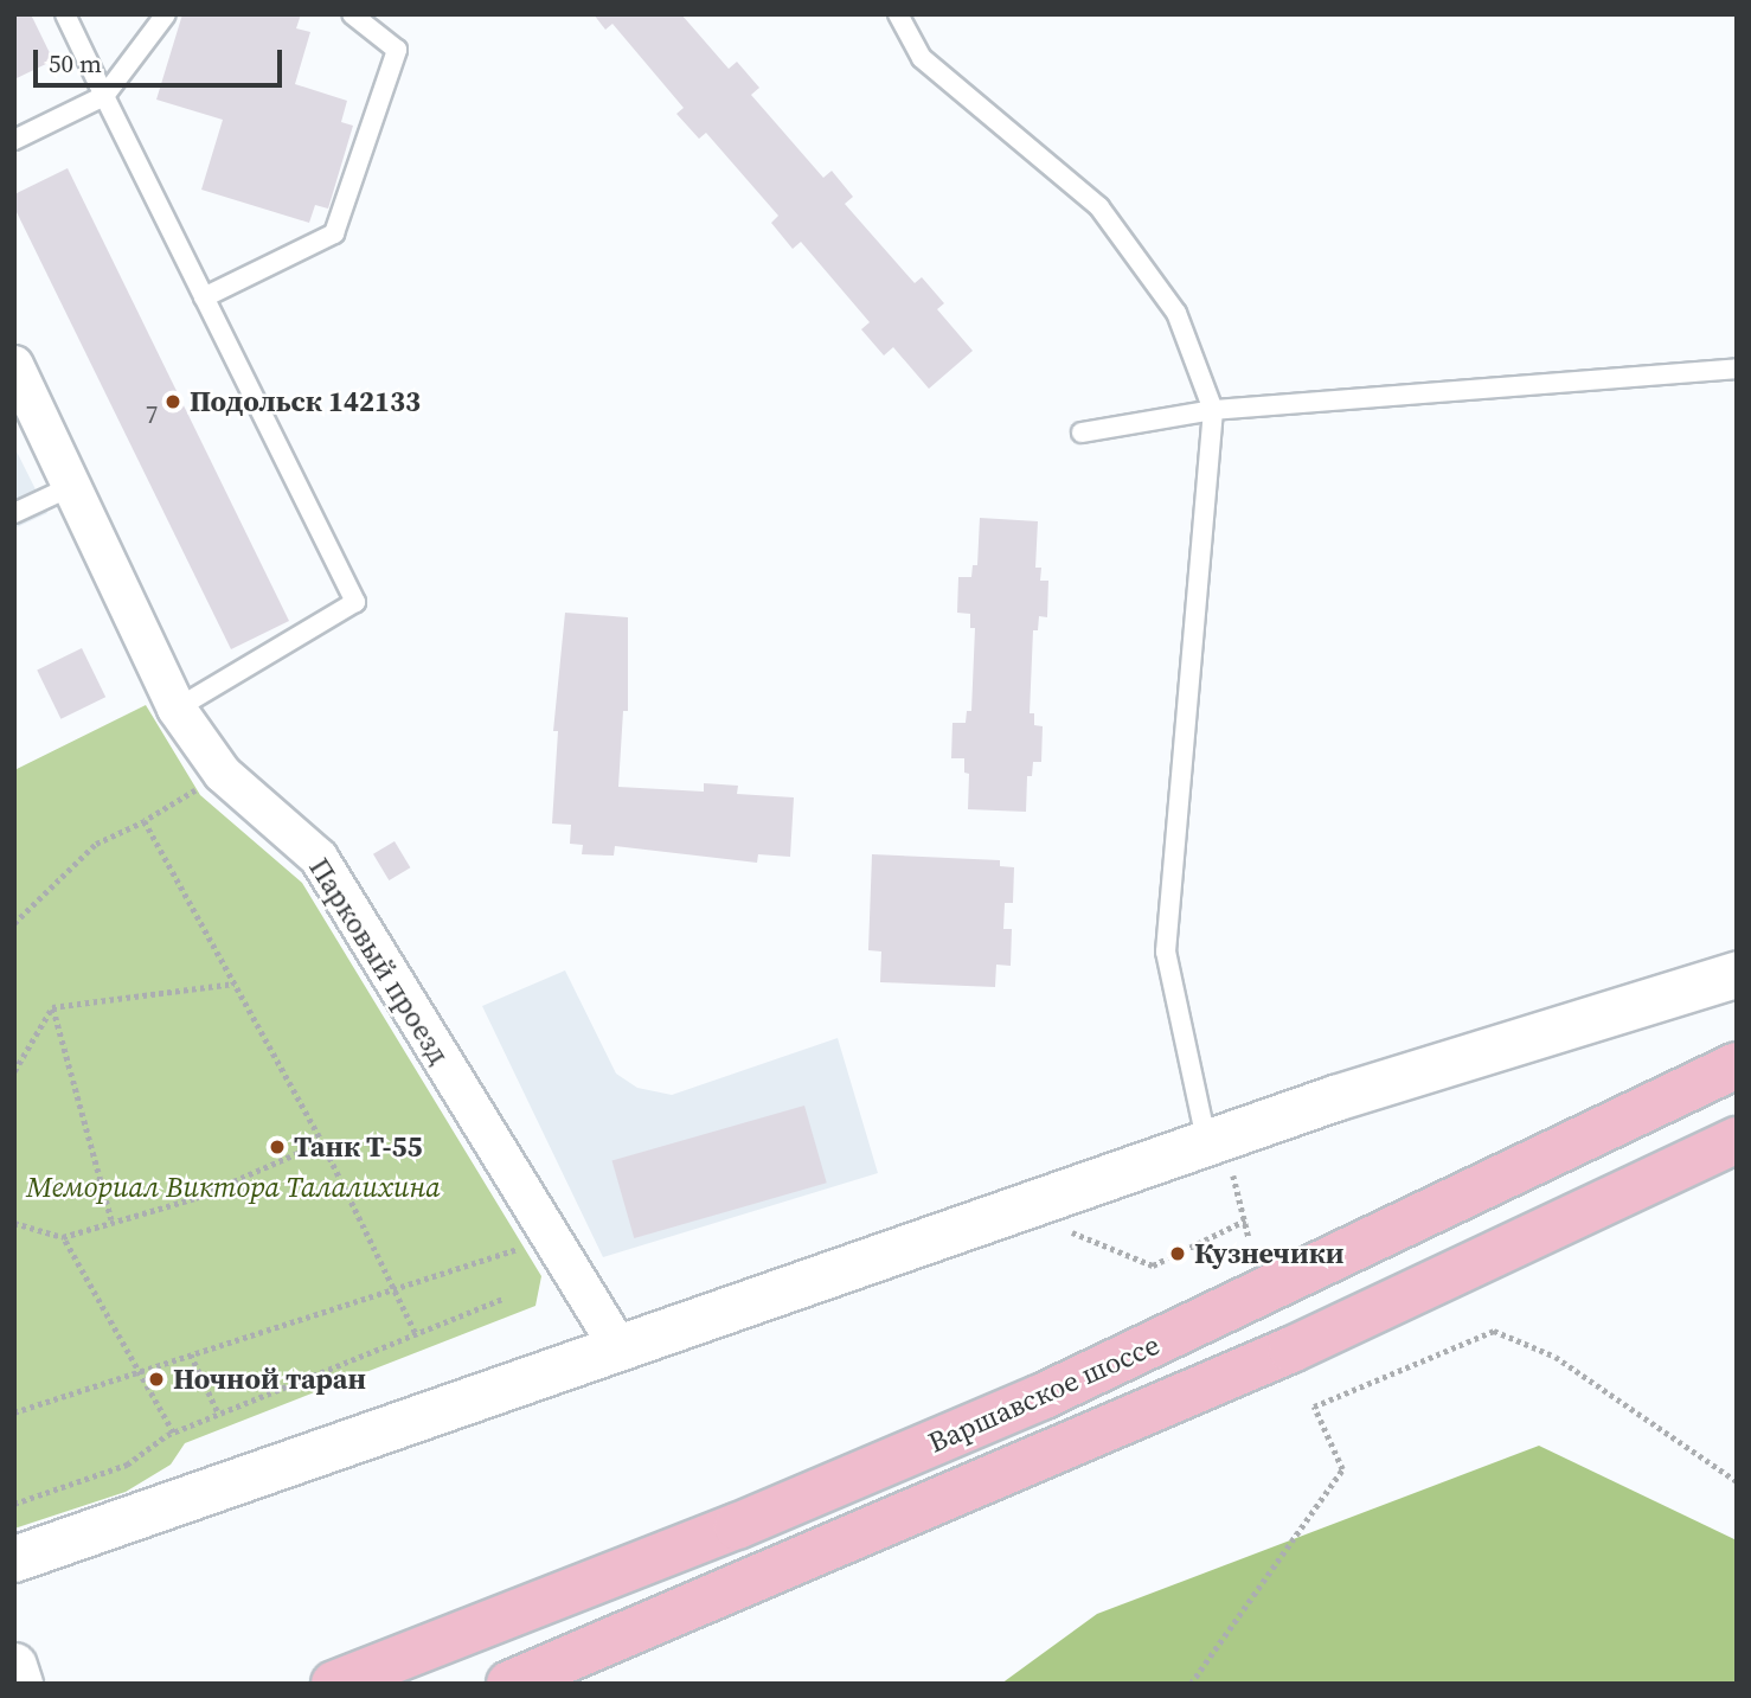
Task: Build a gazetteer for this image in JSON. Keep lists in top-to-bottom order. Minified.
{"streets":{"main road":["Варшавское шоссе"],"street":["Парковый проезд"]},"parks":["Мемориал Виктора Талалихина"],"places":["Подольск 142133","Танк Т-55","Кузнечики","Ночной таран"],"house_numbers":["7"],"scale_bar":"50 m"}
